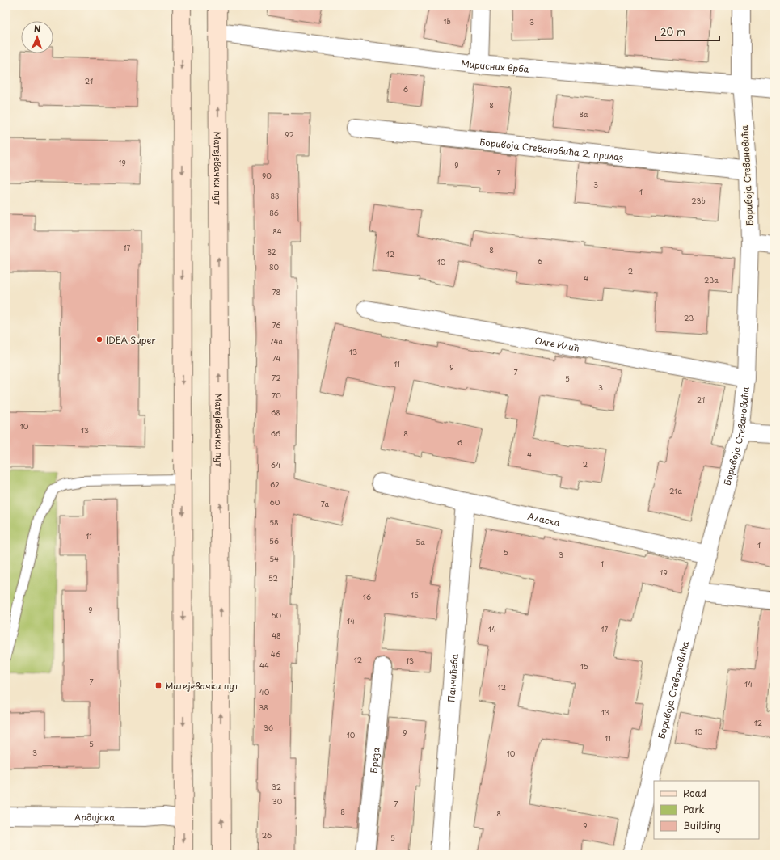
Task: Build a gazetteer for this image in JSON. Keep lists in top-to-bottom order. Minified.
{"streets":{"main road":["Матејевачки пут"],"street":["Мирисних врба","Боривоја Стевановића 2. прилаз","Боривоја Стевановића","Олге Илић","Аласка","Панчићева","Бреза","Ардијска"]},"crossings":[["Мирисних врба","Матејевачки пут"],["Мирисних врба","Боривоја Стевановића"],["Боривоја Стевановића 2. прилаз","Боривоја Стевановића"],["Боривоја Стевановића","Олге Илић"],["Боривоја Стевановића","Аласка"],["Аласка","Панчићева"]],"places":{"other":["IDEA Super"],"transit":["Матејевачки пут"]},"house_numbers":["1b","3","21","6","8","8a","92","19","9","7","90","3","1","88","23b","86","84","17","8","82","12","6","10","80","2","4","23a","78","23","76","74a","13","74","11","9","7","72","5","3","70","21","68","10","13","66","8","6","4","2","64","62","21a","60","7a","58","11","56","5a","1","5","3","54","1","19","52","15","16","9","50","14","14","17","48","46","12","13","44","15","7","14","12","40","38","13","12","36","10","9","10","11","5","3","10","32","30","7","8","8","9","26","5"],"legend":["Road","Park","Building"],"scale_bar":"20 m","north":"top"}
